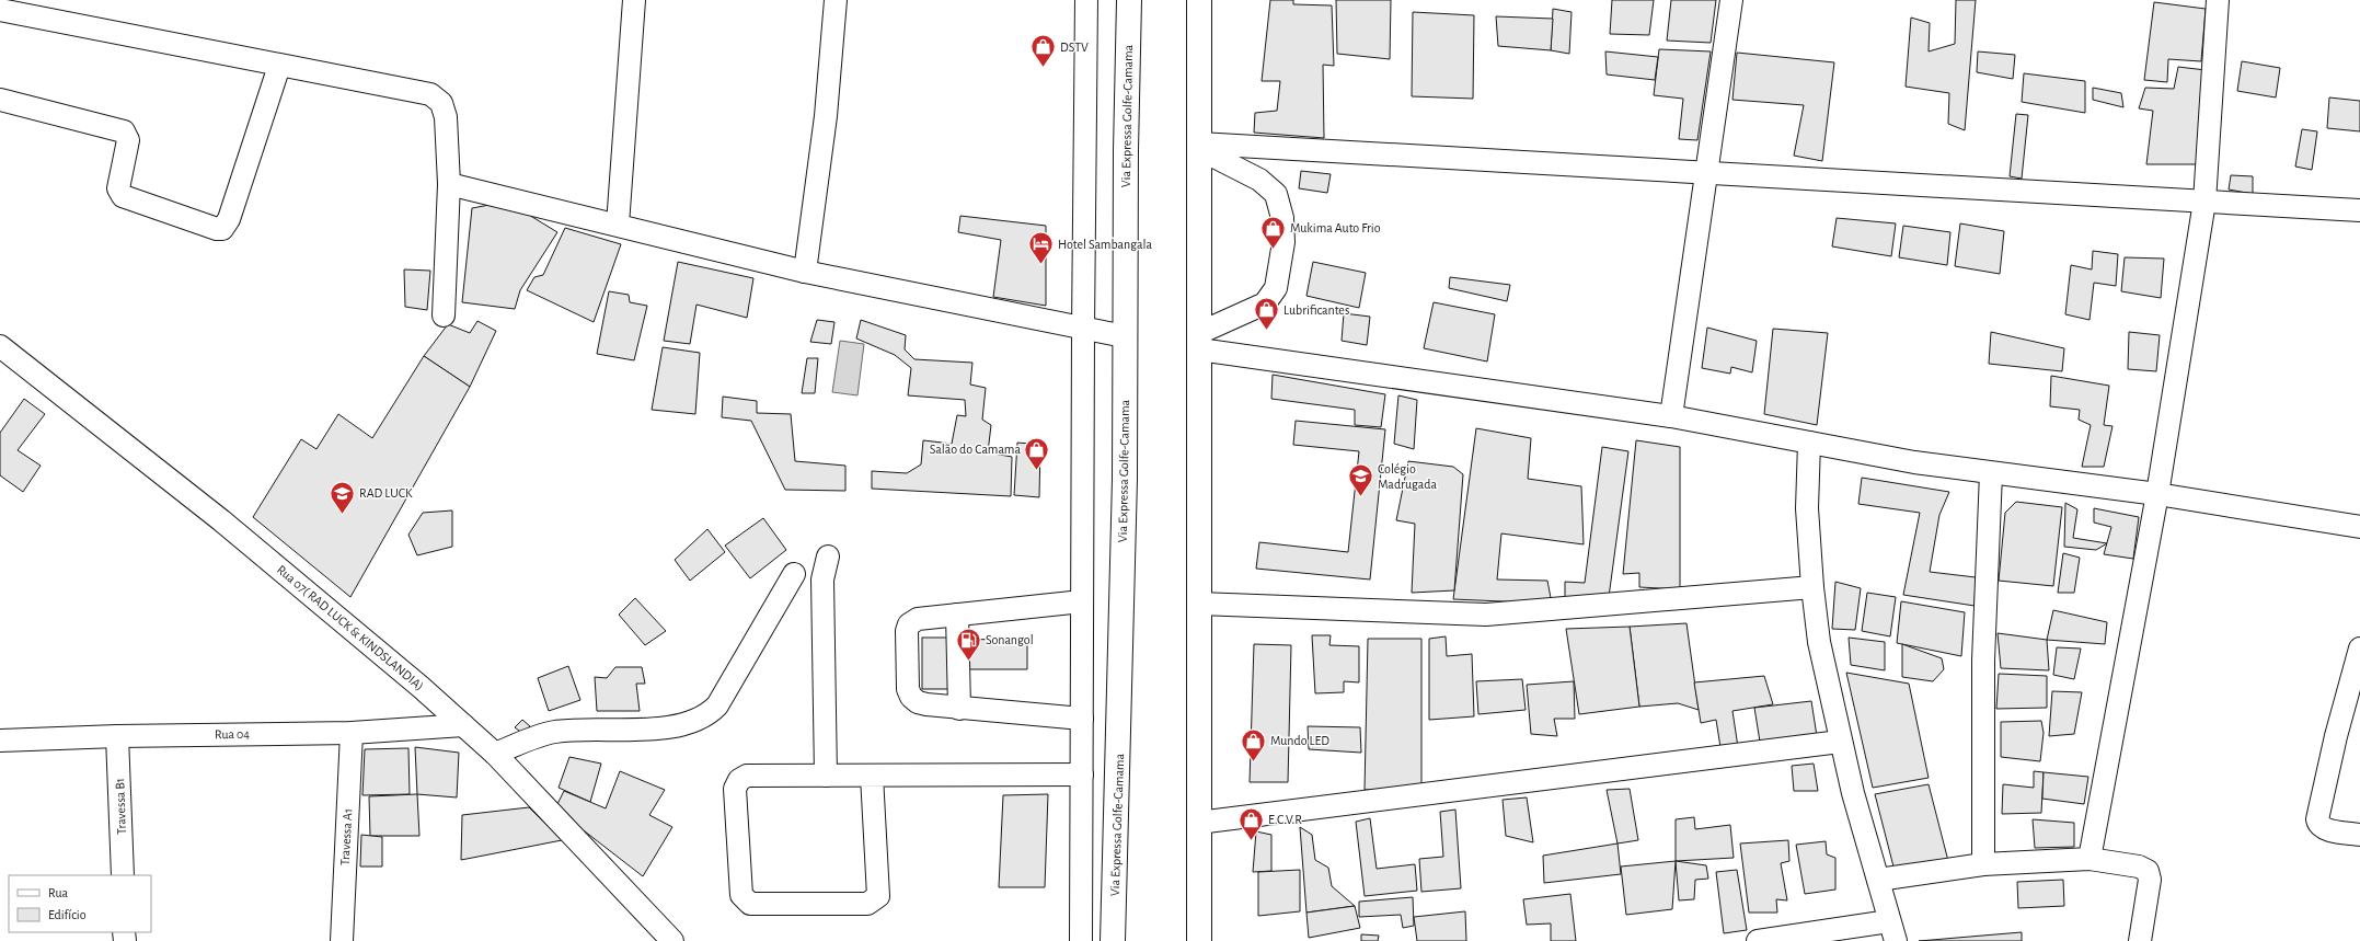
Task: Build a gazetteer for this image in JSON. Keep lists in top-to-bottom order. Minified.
{"streets":{"highway":["Via Expressa Golfe-Camama"],"street":["Rua 07( RAD LUCK & KINDSLANDIA)","Rua 04","Travessa B1","Travessa A1"]},"crossings":[["Rua 07( RAD LUCK & KINDSLANDIA)","Rua 04"],["Rua 04","Travessa B1"],["Rua 04","Travessa A1"]],"places":{"shop":["DSTV","Mukima Auto Frio","Lubrificantes","Salão do Camama","Mundo LED","E.C.V.R"],"hotel":["Hotel Sambangala"],"school or university":["Colégio Madrugada","RAD LUCK"],"fuel station":["Sonangol"]},"legend":["Rua","Edifício"]}
